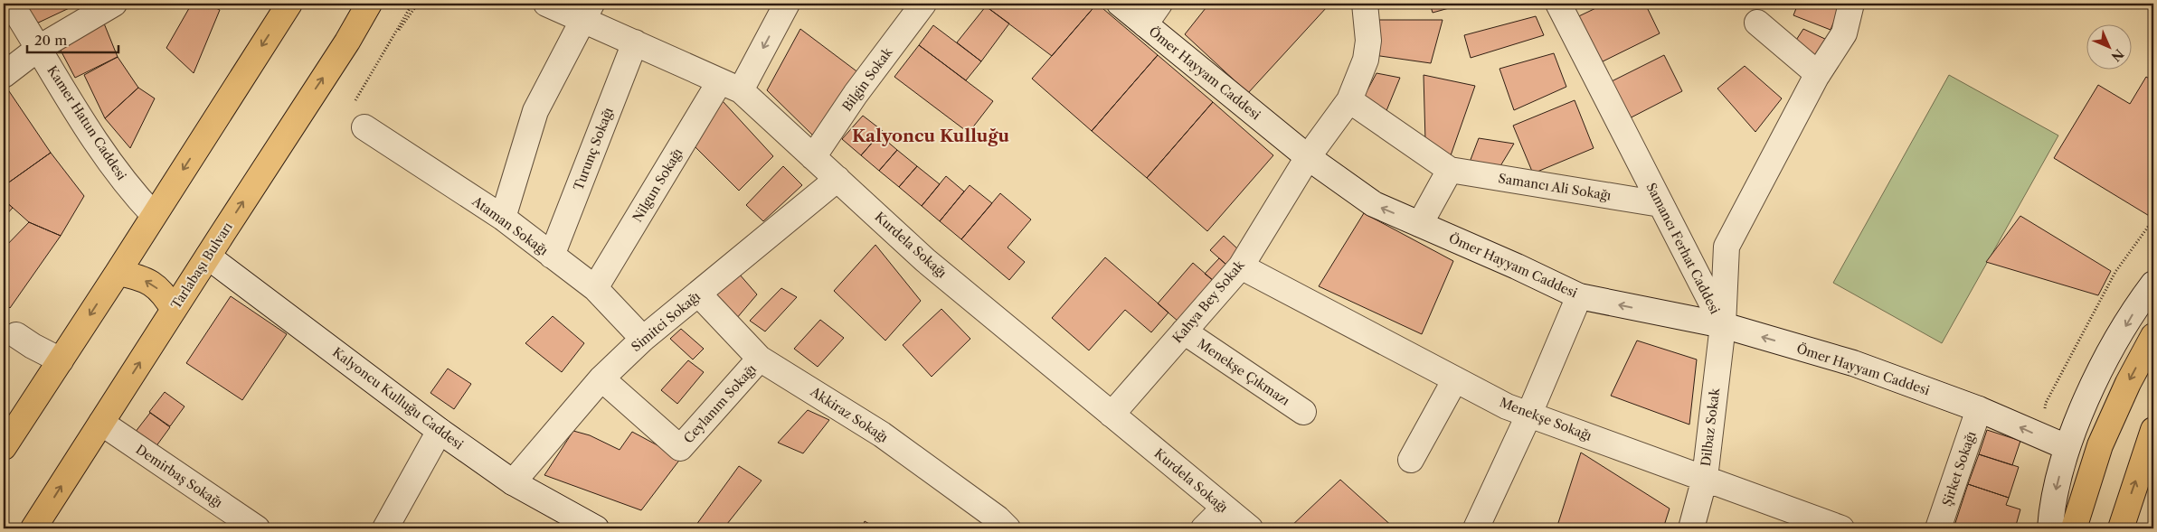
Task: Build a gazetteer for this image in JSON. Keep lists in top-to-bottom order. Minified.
{"streets":{"main road":["Tarlabaşı Bulvarı"],"street":["Ömer Hayyam Caddesi","Bilgin Sokak","Kamer Hatun Caddesi","Turunç Sokağı","Nilgun Sokağı","Samancı Ali Sokağı","Ataman Sokağı","Kurdela Sokağı","Samancı Ferhat Caddesi","Kahya Bey Sokak","Simitci Sokağı","Menekşe Çıkmazı","Kalyoncu Kulluğu Caddesi","Ceylanım Sokağı","Akkiraz Sokağı","Menekşe Sokağı","Dilbaz Sokak","Şirket Sokağı","Demirbaş Sokağı"]},"crossings":[["Ömer Hayyam Caddesi","Samancı Ferhat Caddesi"],["Ömer Hayyam Caddesi","Kahya Bey Sokak"],["Ömer Hayyam Caddesi","Dilbaz Sokak"],["Ömer Hayyam Caddesi","Şirket Sokağı"],["Bilgin Sokak","Kurdela Sokağı"],["Turunç Sokağı","Ataman Sokağı"],["Turunç Sokağı","Kurdela Sokağı"],["Nilgun Sokağı","Ataman Sokağı"],["Nilgun Sokağı","Kurdela Sokağı"],["Samancı Ali Sokağı","Samancı Ferhat Caddesi"],["Samancı Ali Sokağı","Kahya Bey Sokak"],["Ataman Sokağı","Simitci Sokağı"],["Kurdela Sokağı","Kahya Bey Sokak"],["Kurdela Sokağı","Simitci Sokağı"],["Samancı Ferhat Caddesi","Dilbaz Sokak"],["Tarlabaşı Bulvarı","Kalyoncu Kulluğu Caddesi"],["Tarlabaşı Bulvarı","Demirbaş Sokağı"],["Kahya Bey Sokak","Menekşe Çıkmazı"],["Kahya Bey Sokak","Menekşe Sokağı"],["Simitci Sokağı","Kalyoncu Kulluğu Caddesi"],["Simitci Sokağı","Ceylanım Sokağı"],["Simitci Sokağı","Akkiraz Sokağı"],["Ceylanım Sokağı","Akkiraz Sokağı"],["Menekşe Sokağı","Dilbaz Sokak"]],"one_way":["Ömer Hayyam Caddesi"],"districts":["Kalyoncu Kulluğu"],"scale_bar":"20 m","north":"bottom right"}
